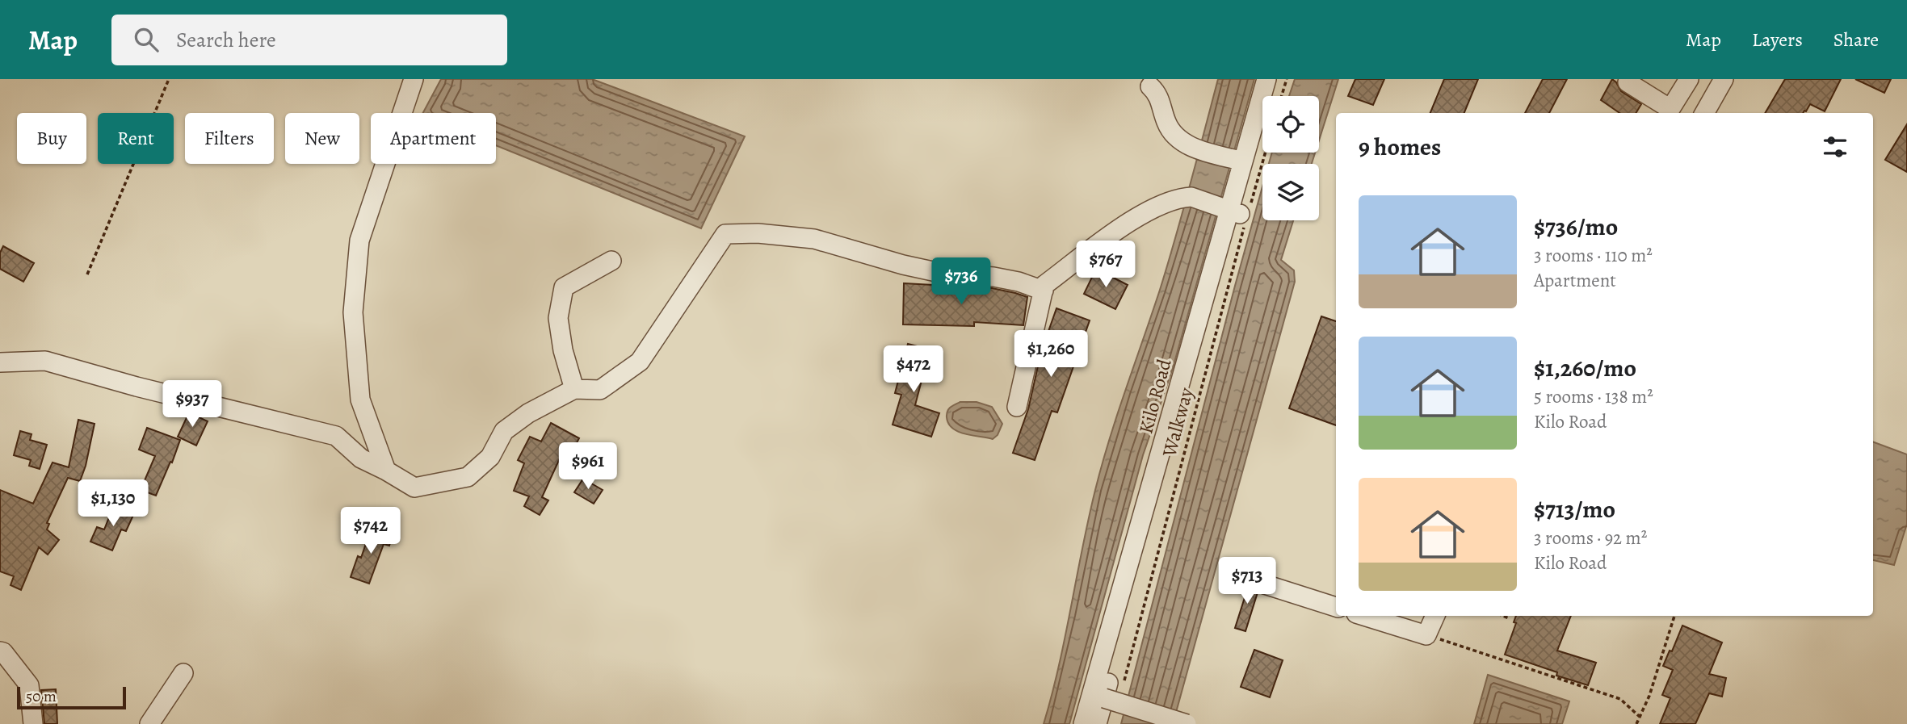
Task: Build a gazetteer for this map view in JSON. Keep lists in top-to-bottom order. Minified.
{"streets":{"street":["Kilo Road"],"path":["Walkway"]},"crossings":[["Kilo Road","Walkway"]],"scale_bar":"50 m","page":{"header":"Map","search":"Search here","nav":["Map","Layers","Share"],"chip":["Buy","Rent","Filters","New","Apartment"],"heading":"9 homes","list":[{"name":"$736/mo","note":"3 rooms · 110 m² · Apartment"},{"name":"$1,260/mo","note":"5 rooms · 138 m² · Kilo Road"},{"name":"$713/mo","note":"3 rooms · 92 m² · Kilo Road"}],"price":["$767","$736","$1,260","$472","$937","$961","$1,130","$742","$713"],"scale":"50 m"}}
